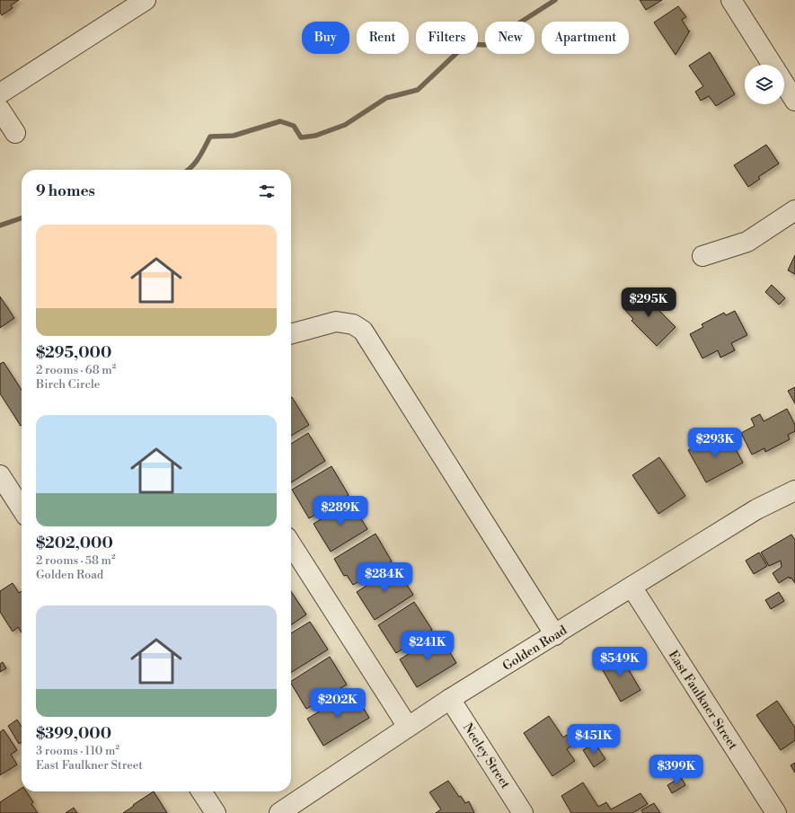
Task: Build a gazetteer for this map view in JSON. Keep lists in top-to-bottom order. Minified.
{"streets":{"street":["Golden Road","East Faulkner Street","Neeley Street"]},"crossings":[["Golden Road","East Faulkner Street"],["Golden Road","Neeley Street"]],"page":{"chip":["Buy","Rent","Filters","New","Apartment"],"heading":"9 homes","list":[{"name":"$295,000","note":"2 rooms · 68 m² · Birch Circle"},{"name":"$202,000","note":"2 rooms · 58 m² · Golden Road"},{"name":"$399,000","note":"3 rooms · 110 m² · East Faulkner Street"}],"price":["$295K","$293K","$289K","$284K","$241K","$549K","$202K","$451K","$399K"]}}
